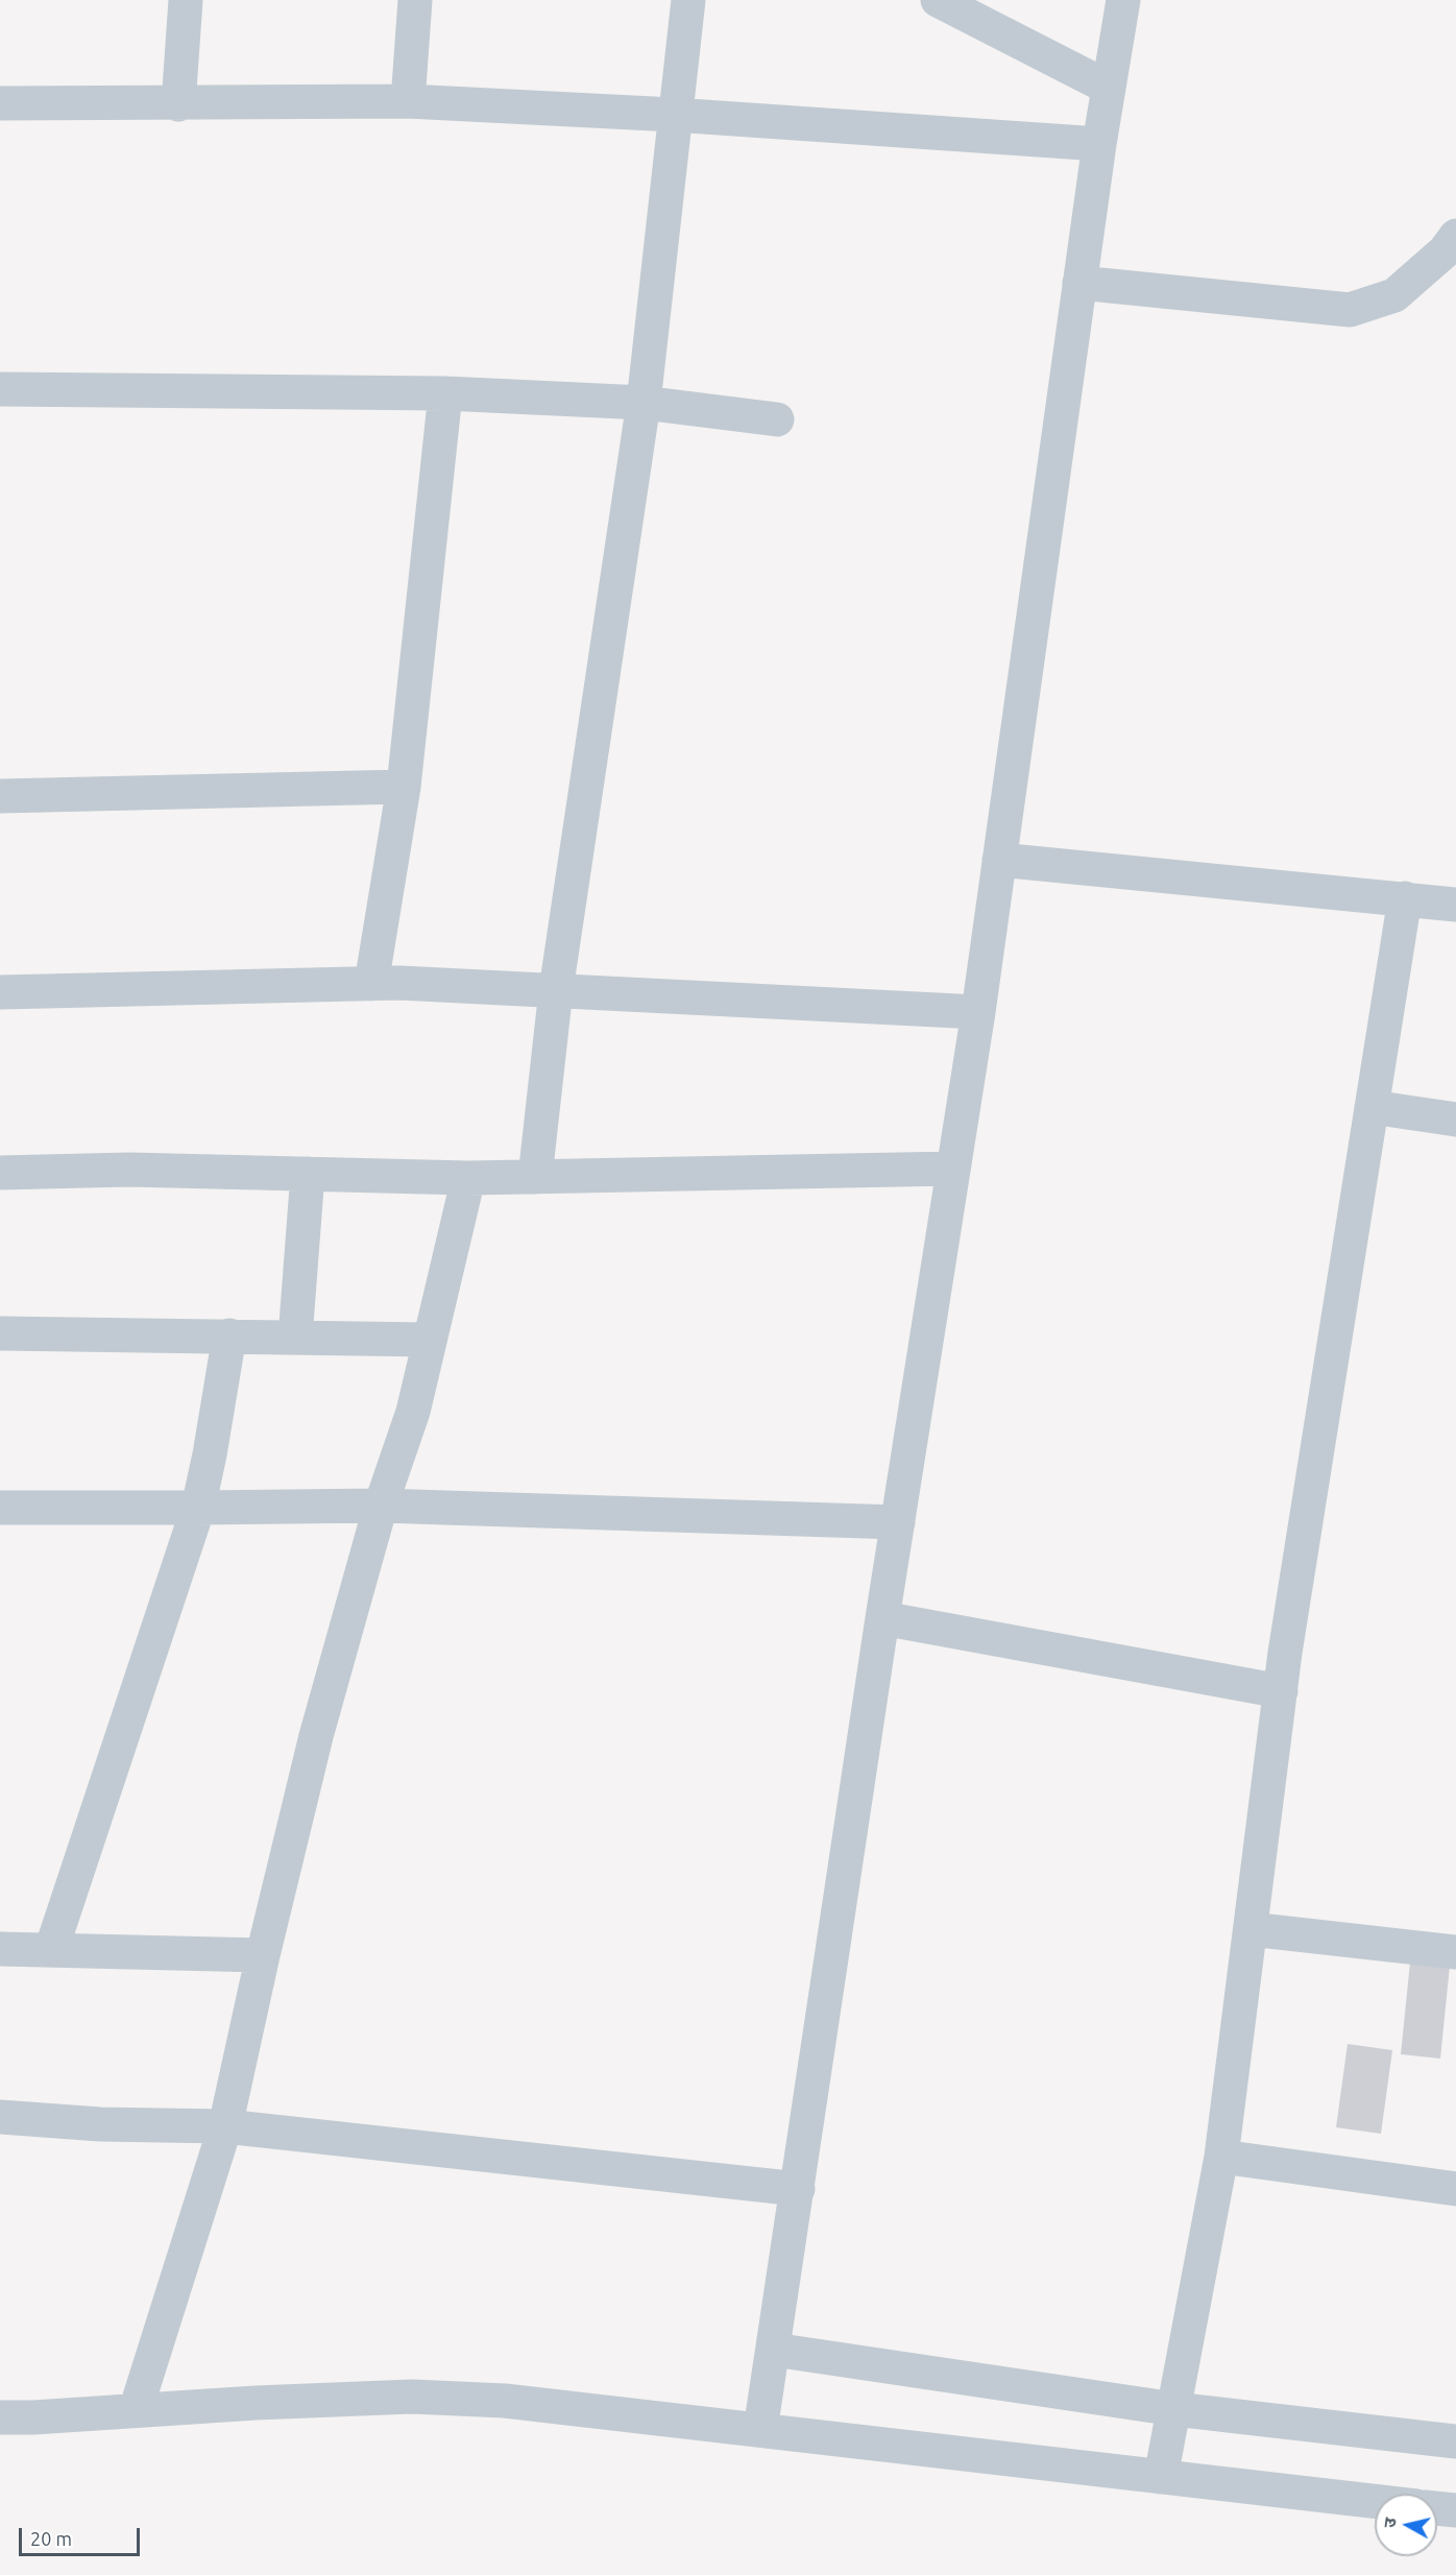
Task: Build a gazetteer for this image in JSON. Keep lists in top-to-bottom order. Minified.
{"scale_bar":"20 m","north":"left"}
